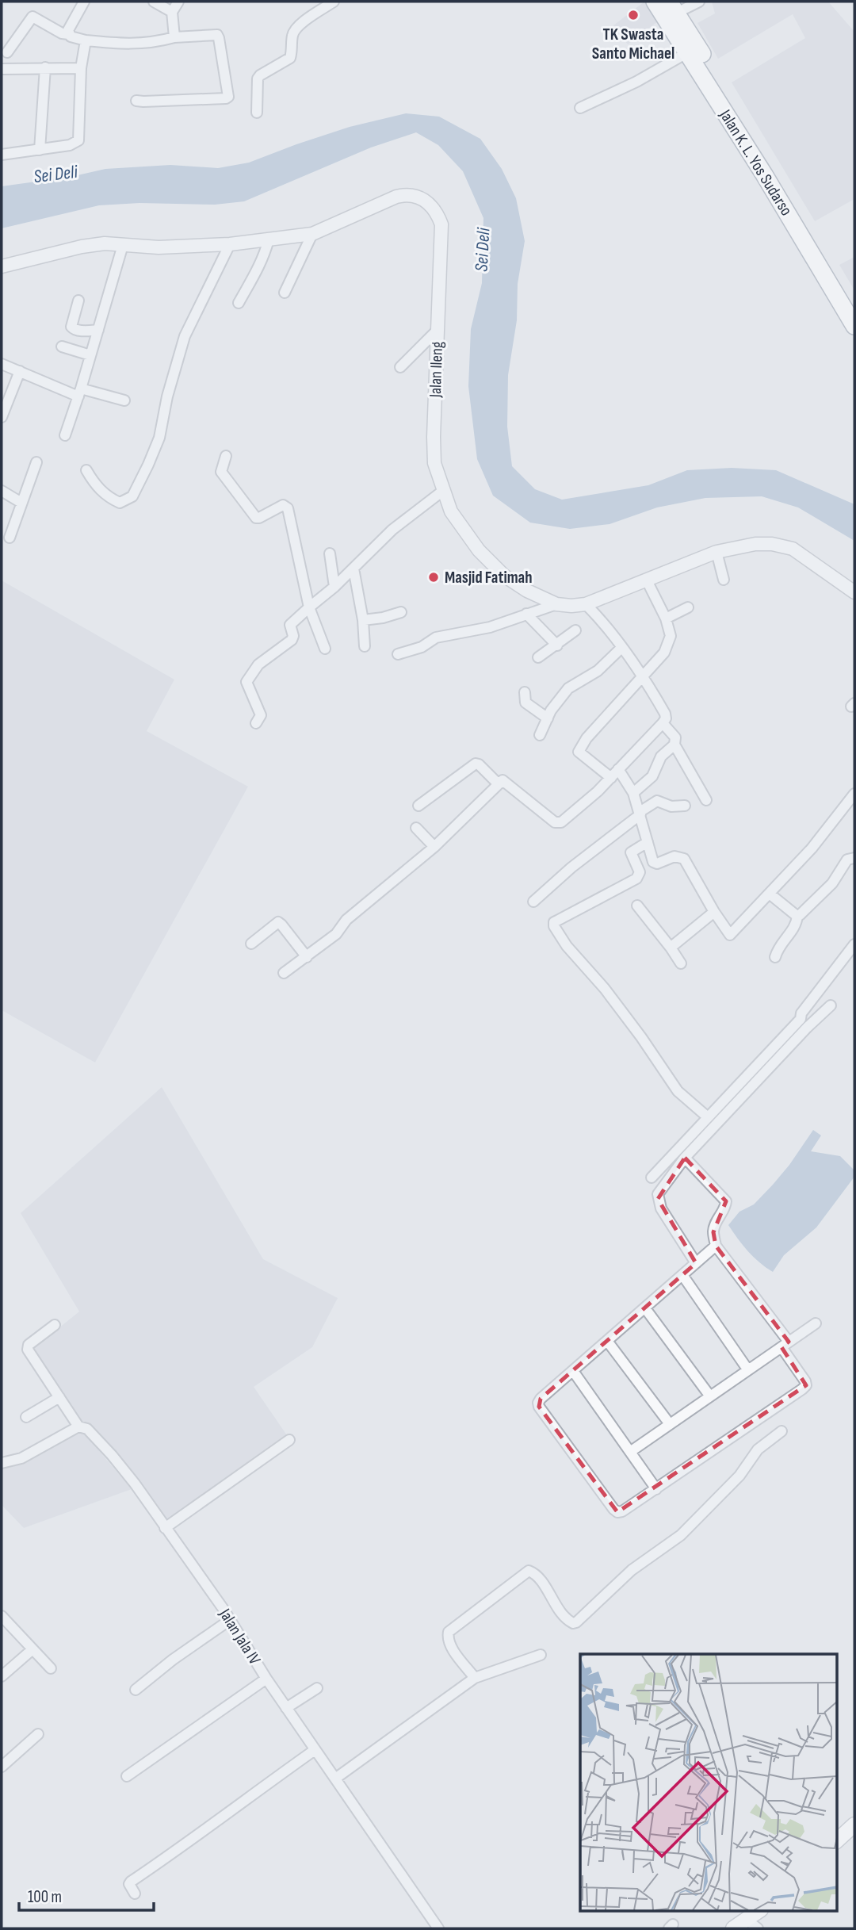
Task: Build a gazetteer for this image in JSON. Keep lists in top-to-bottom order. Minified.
{"streets":{"highway":["Jalan K. L. Yos Sudarso"],"street":["Jalan Ileng","Jalan Jala IV"]},"water":["Sei Deli"],"places":["TK Swasta Santo Michael","Masjid Fatimah"],"scale_bar":"100 m"}
